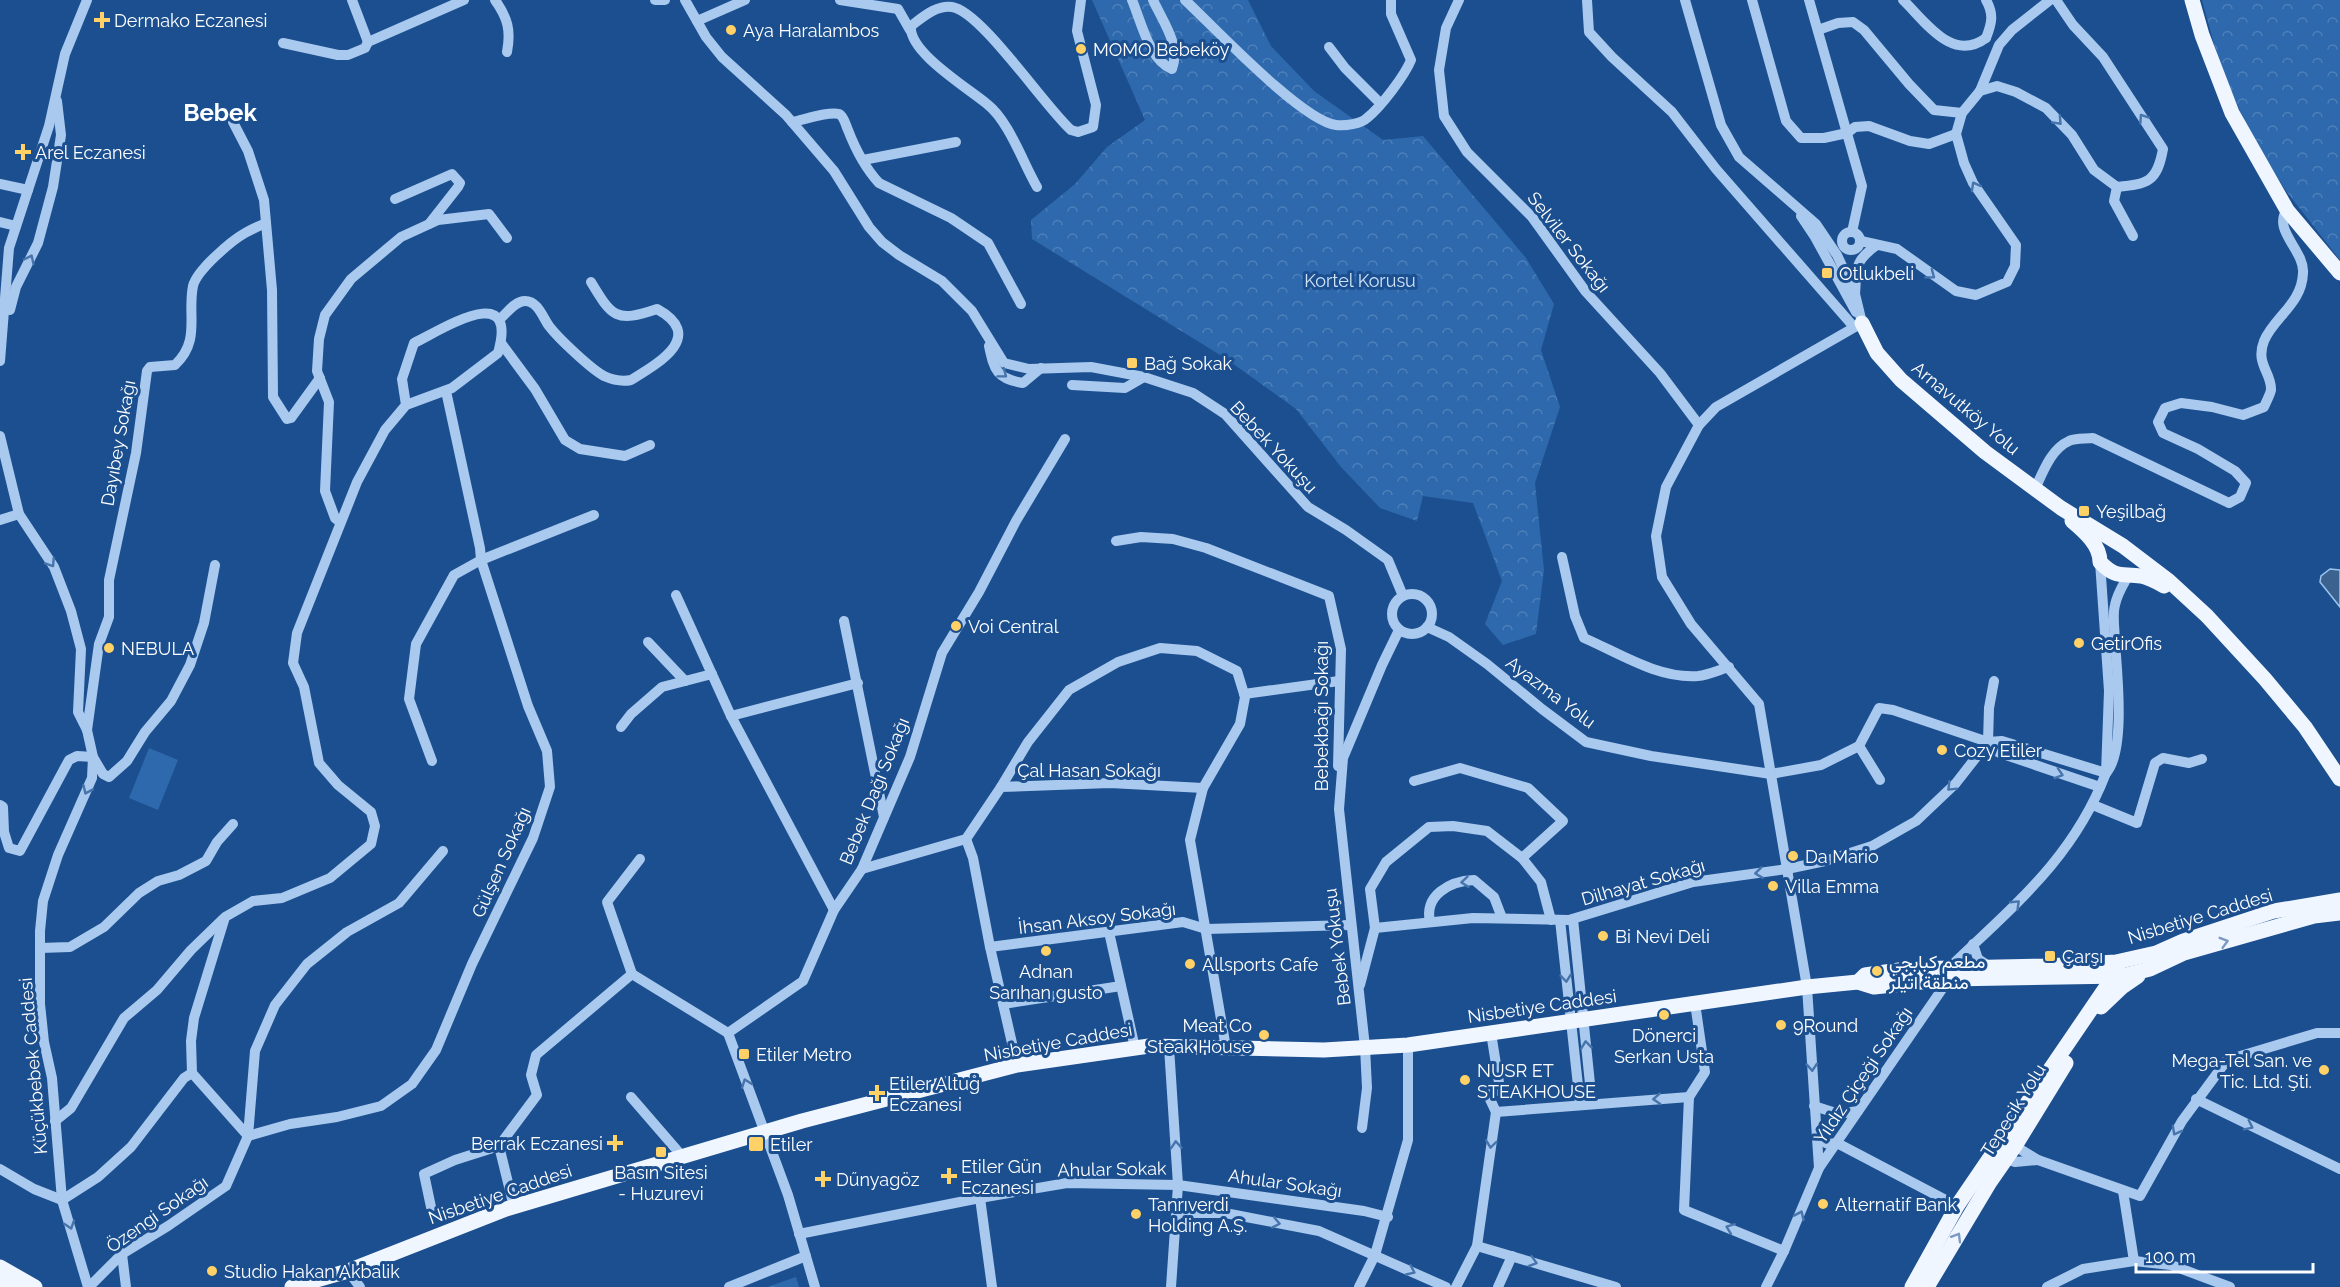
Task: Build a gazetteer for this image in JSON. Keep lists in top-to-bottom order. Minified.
{"streets":{"main road":["Arnavutköy Yolu","Nisbetiye Caddesi","Tepecik Yolu"],"street":["Selviler Sokağı","Dayıbey Sokağı","Bebek Yokuşu","Ayazma Yolu","Bebekbağı Sokağı","Çal Hasan Sokağı","Bebek Dağı Sokağı","Gülşen Sokağı","Dilhayat Sokağı","İhsan Aksoy Sokağı","Küçükbebek Caddesi","Yıldız Çiçeği Sokağı","Ahular Sokak","Ahular Sokağı","Özengi Sokağı"]},"crossings":[["Dayıbey Sokağı","Küçükbebek Caddesi"],["Bebek Yokuşu","Ayazma Yolu"],["Bebek Yokuşu","Bebekbağı Sokağı"],["Bebek Yokuşu","Nisbetiye Caddesi"],["Bebek Yokuşu","İhsan Aksoy Sokağı"],["Gülşen Sokağı","Özengi Sokağı"],["Nisbetiye Caddesi","Yıldız Çiçeği Sokağı"],["Nisbetiye Caddesi","Tepecik Yolu"],["Küçükbebek Caddesi","Özengi Sokağı"],["Ahular Sokak","Ahular Sokağı"]],"one_way":["Dilhayat Sokağı","Küçükbebek Caddesi"],"districts":["Bebek"],"parks":["Kortel Korusu"],"places":{"health":["Dermako Eczanesi","Arel Eczanesi","Etiler Altuğ Eczanesi","Berrak Eczanesi","Etiler Gün Eczanesi","Dűnyagöz"],"other":["Aya Haralambos","MOMO Bebeköy","Voi Central","GetirOfis","NEBULA","Cozy Etiler","Da Mario","Villa Emma","Bi Nevi Deli","Adnan Sarıhan gusto","Allsports Cafe","مطعم كبابجي منطقة اتيلر","Dönerci Serkan Usta","9Round","Meat Co Steak House","Mega-Tel San. ve Tic. Ltd. Şti.","NUSR ET STEAKHOUSE","Alternatif Bank","Tanrıverdi Holding A.Ş.","Studio Hakan Akbalik"],"transit":["Otlukbeli","Bağ Sokak","Yeşilbağ","Çarşı","Etiler Metro","Etiler","Basın Sitesi - Huzurevi"]},"scale_bar":"100 m"}
